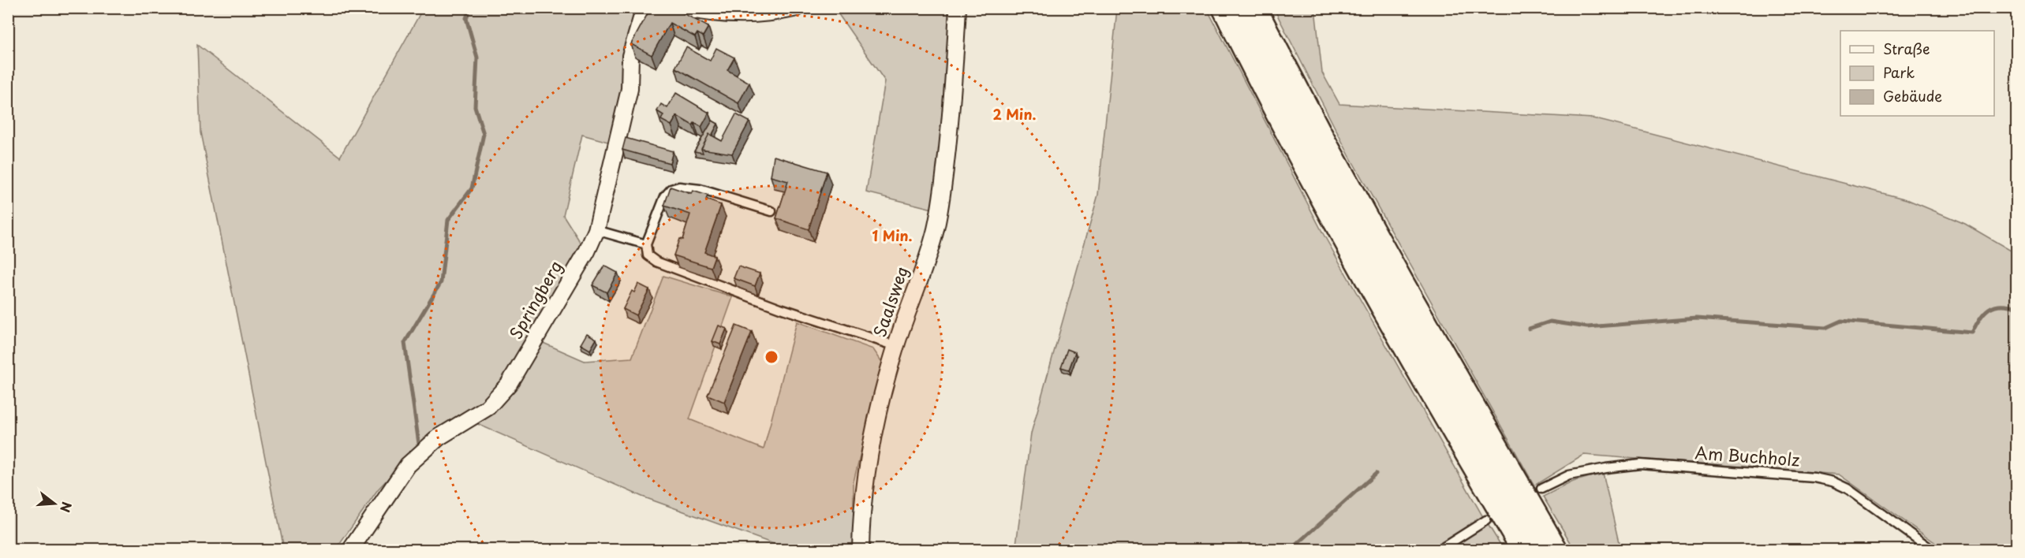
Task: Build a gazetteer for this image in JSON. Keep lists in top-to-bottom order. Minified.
{"streets":{"street":["Springberg","Saalsweg"],"lane":["Am Buchholz"]},"legend":["Straße","Park","Gebäude"],"north":"right","rings":["2 Min.","1 Min."]}
